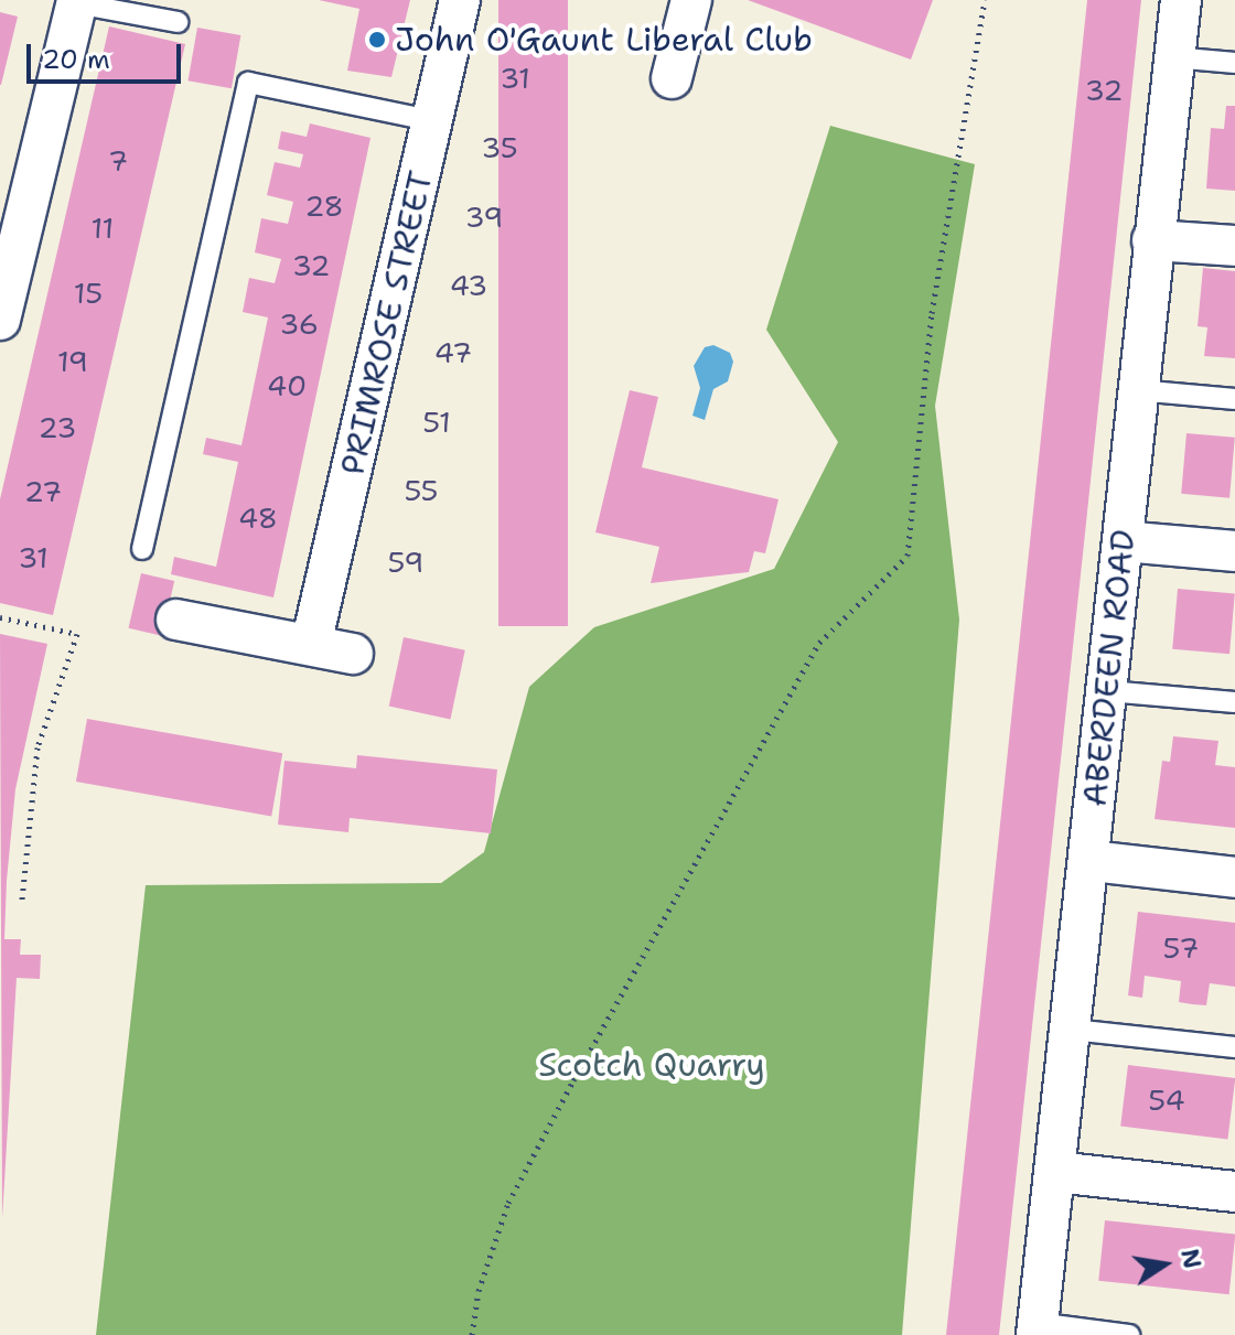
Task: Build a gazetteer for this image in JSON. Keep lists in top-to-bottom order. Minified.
{"streets":{"street":["PRIMROSE STREET","ABERDEEN ROAD"]},"parks":["Scotch Quarry"],"places":["John O'Gaunt Liberal Club"],"house_numbers":["31","32","35","7","28","39","11","32","43","15","36","47","19","40","51","23","55","27","48","31","59","57","54"],"scale_bar":"20 m","north":"right"}
